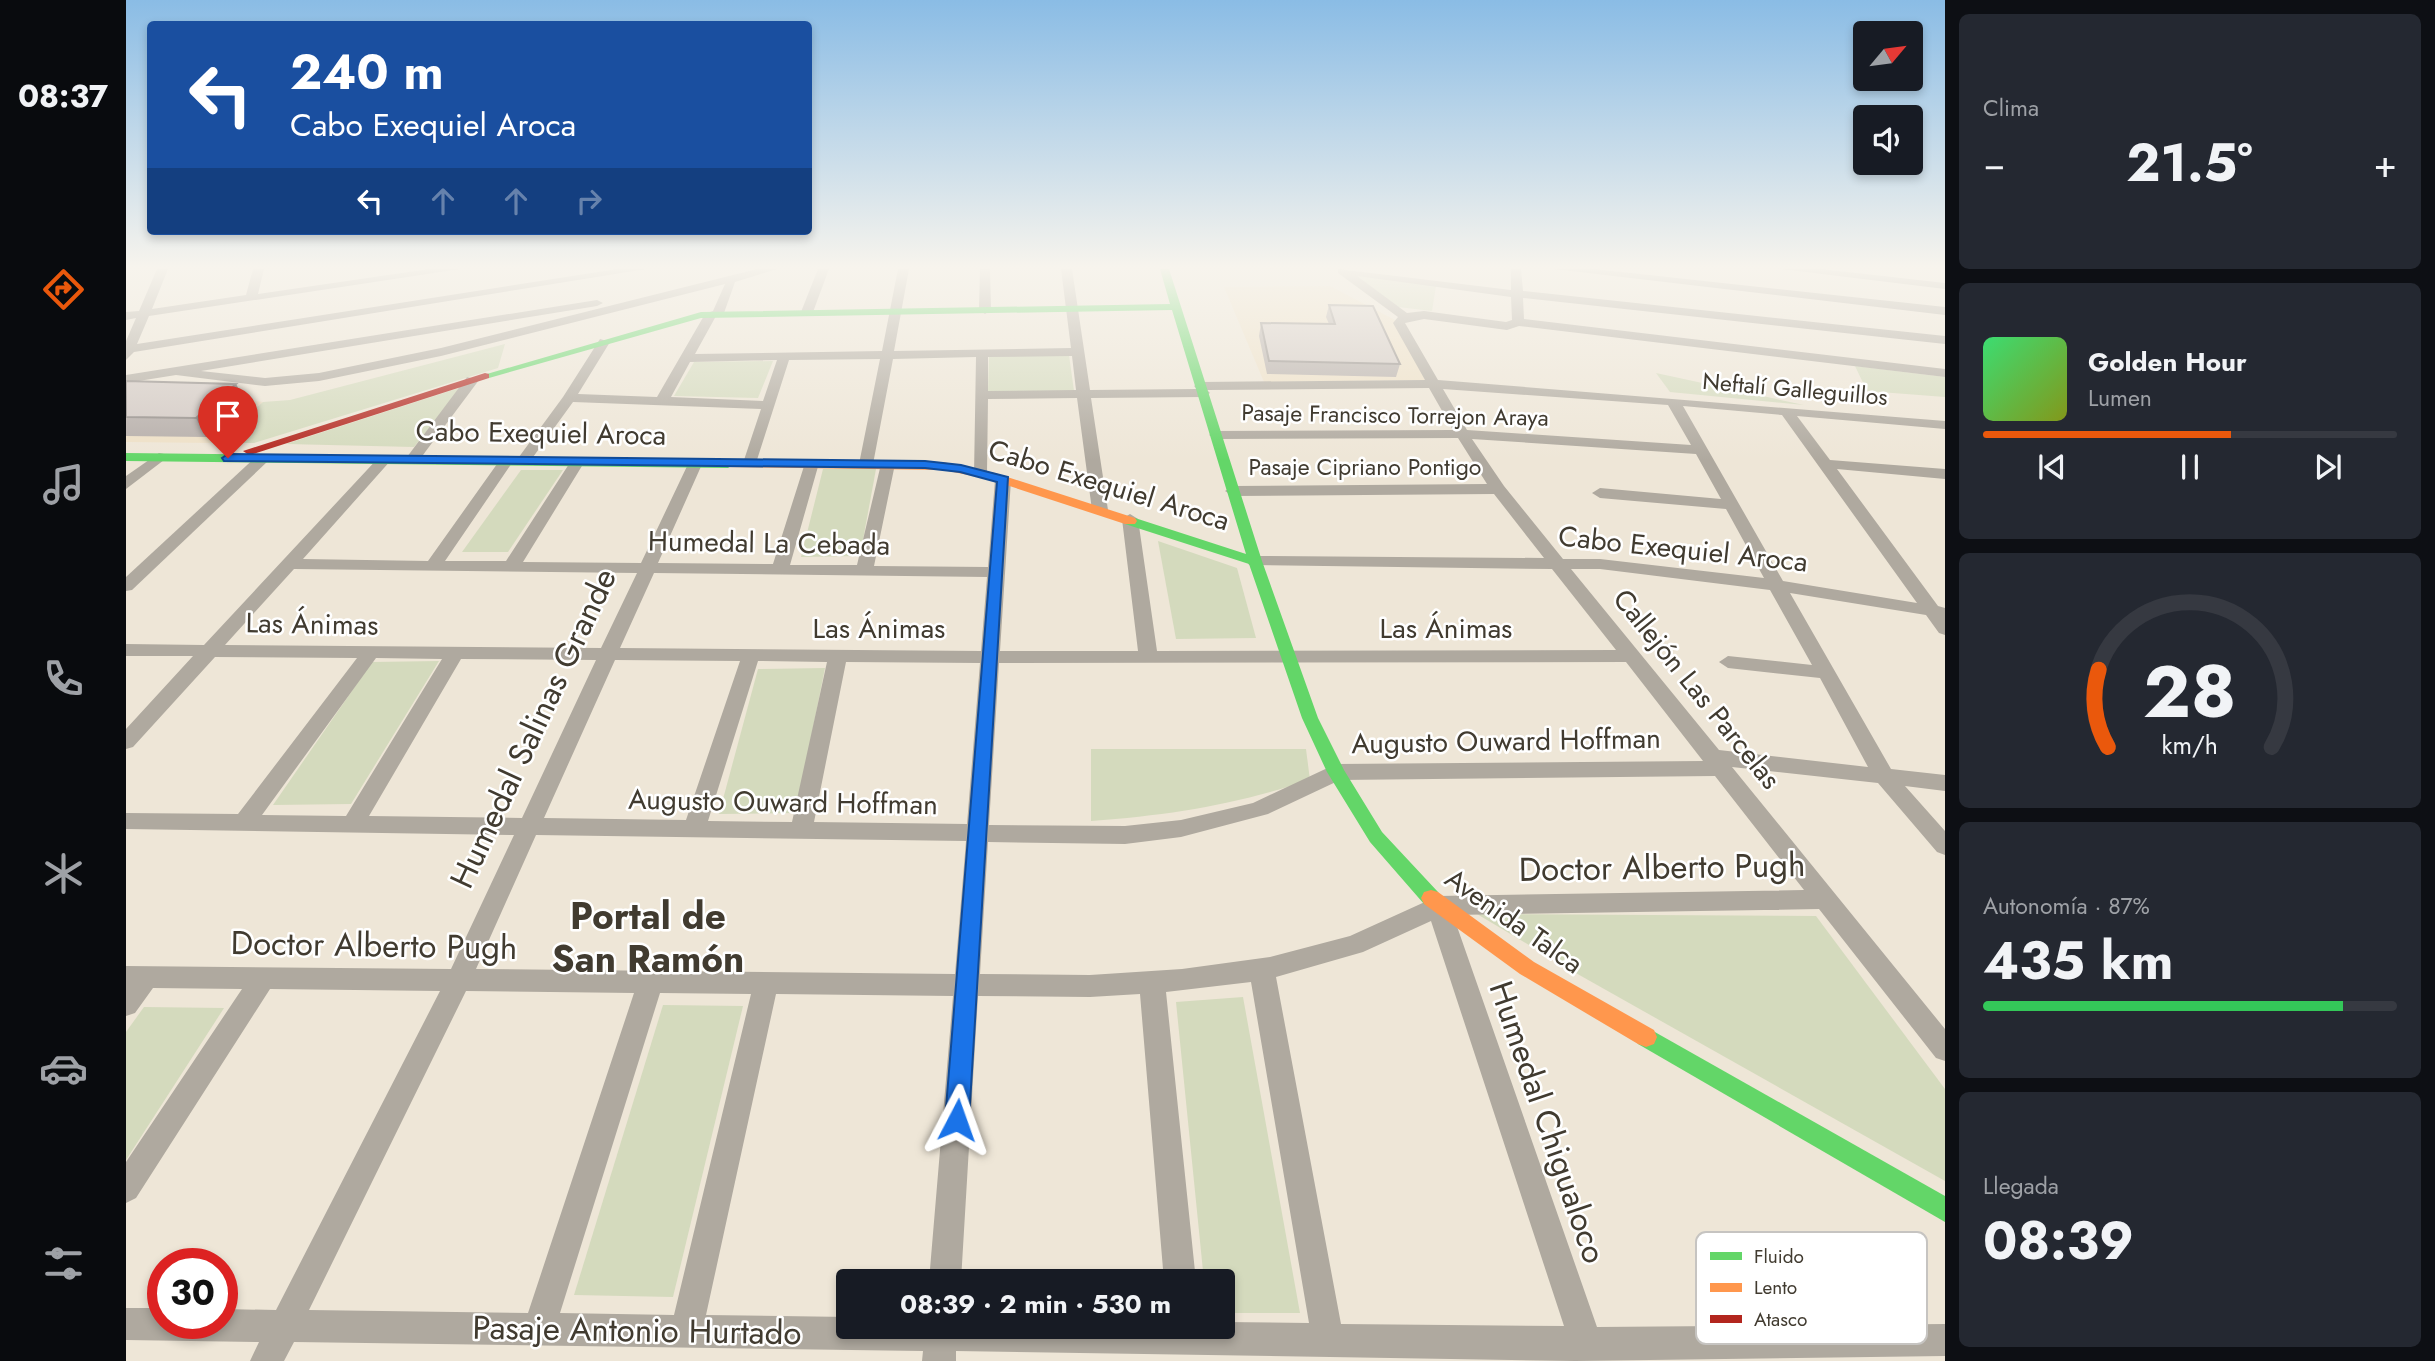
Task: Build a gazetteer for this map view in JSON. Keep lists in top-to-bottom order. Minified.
{"streets":{"street":["Neftalí Galleguillos","Pasaje Francisco Torrejon Araya","Cabo Exequiel Aroca","Pasaje Cipriano Pontigo","Humedal La Cebada","Las Ánimas","Callejón Las Parcelas","Humedal Salinas Grande","Augusto Ouward Hoffman","Doctor Alberto Pugh","Avenida Talca","Humedal Chigualoco","Pasaje Antonio Hurtado"]},"crossings":[["Neftalí Galleguillos","Callejón Las Parcelas"],["Neftalí Galleguillos","Avenida Talca"],["Pasaje Francisco Torrejon Araya","Callejón Las Parcelas"],["Pasaje Francisco Torrejon Araya","Avenida Talca"],["Cabo Exequiel Aroca","Callejón Las Parcelas"],["Cabo Exequiel Aroca","Humedal Salinas Grande"],["Cabo Exequiel Aroca","Avenida Talca"],["Pasaje Cipriano Pontigo","Callejón Las Parcelas"],["Pasaje Cipriano Pontigo","Avenida Talca"],["Humedal La Cebada","Humedal Salinas Grande"],["Las Ánimas","Callejón Las Parcelas"],["Las Ánimas","Humedal Salinas Grande"],["Las Ánimas","Avenida Talca"],["Callejón Las Parcelas","Augusto Ouward Hoffman"],["Callejón Las Parcelas","Doctor Alberto Pugh"],["Humedal Salinas Grande","Augusto Ouward Hoffman"],["Humedal Salinas Grande","Doctor Alberto Pugh"],["Humedal Salinas Grande","Pasaje Antonio Hurtado"],["Augusto Ouward Hoffman","Avenida Talca"],["Doctor Alberto Pugh","Avenida Talca"],["Doctor Alberto Pugh","Humedal Chigualoco"],["Avenida Talca","Humedal Chigualoco"],["Humedal Chigualoco","Pasaje Antonio Hurtado"]],"districts":["Portal de San Ramón"],"legend":["Fluido","Lento","Atasco"],"north":"top right","page":{"tabs":"08:37","tile":["Clima",["Autonomía · 87%","435 km"],["Llegada","08:39"]],"turn":["240 m","Cabo Exequiel Aroca"],"heat":["−","21.5°","+"],"song":["Golden Hour","Lumen"],"limit":"30","trip":"08:39 · 2 min · 530 m","gauge":["28","km/h"]}}
